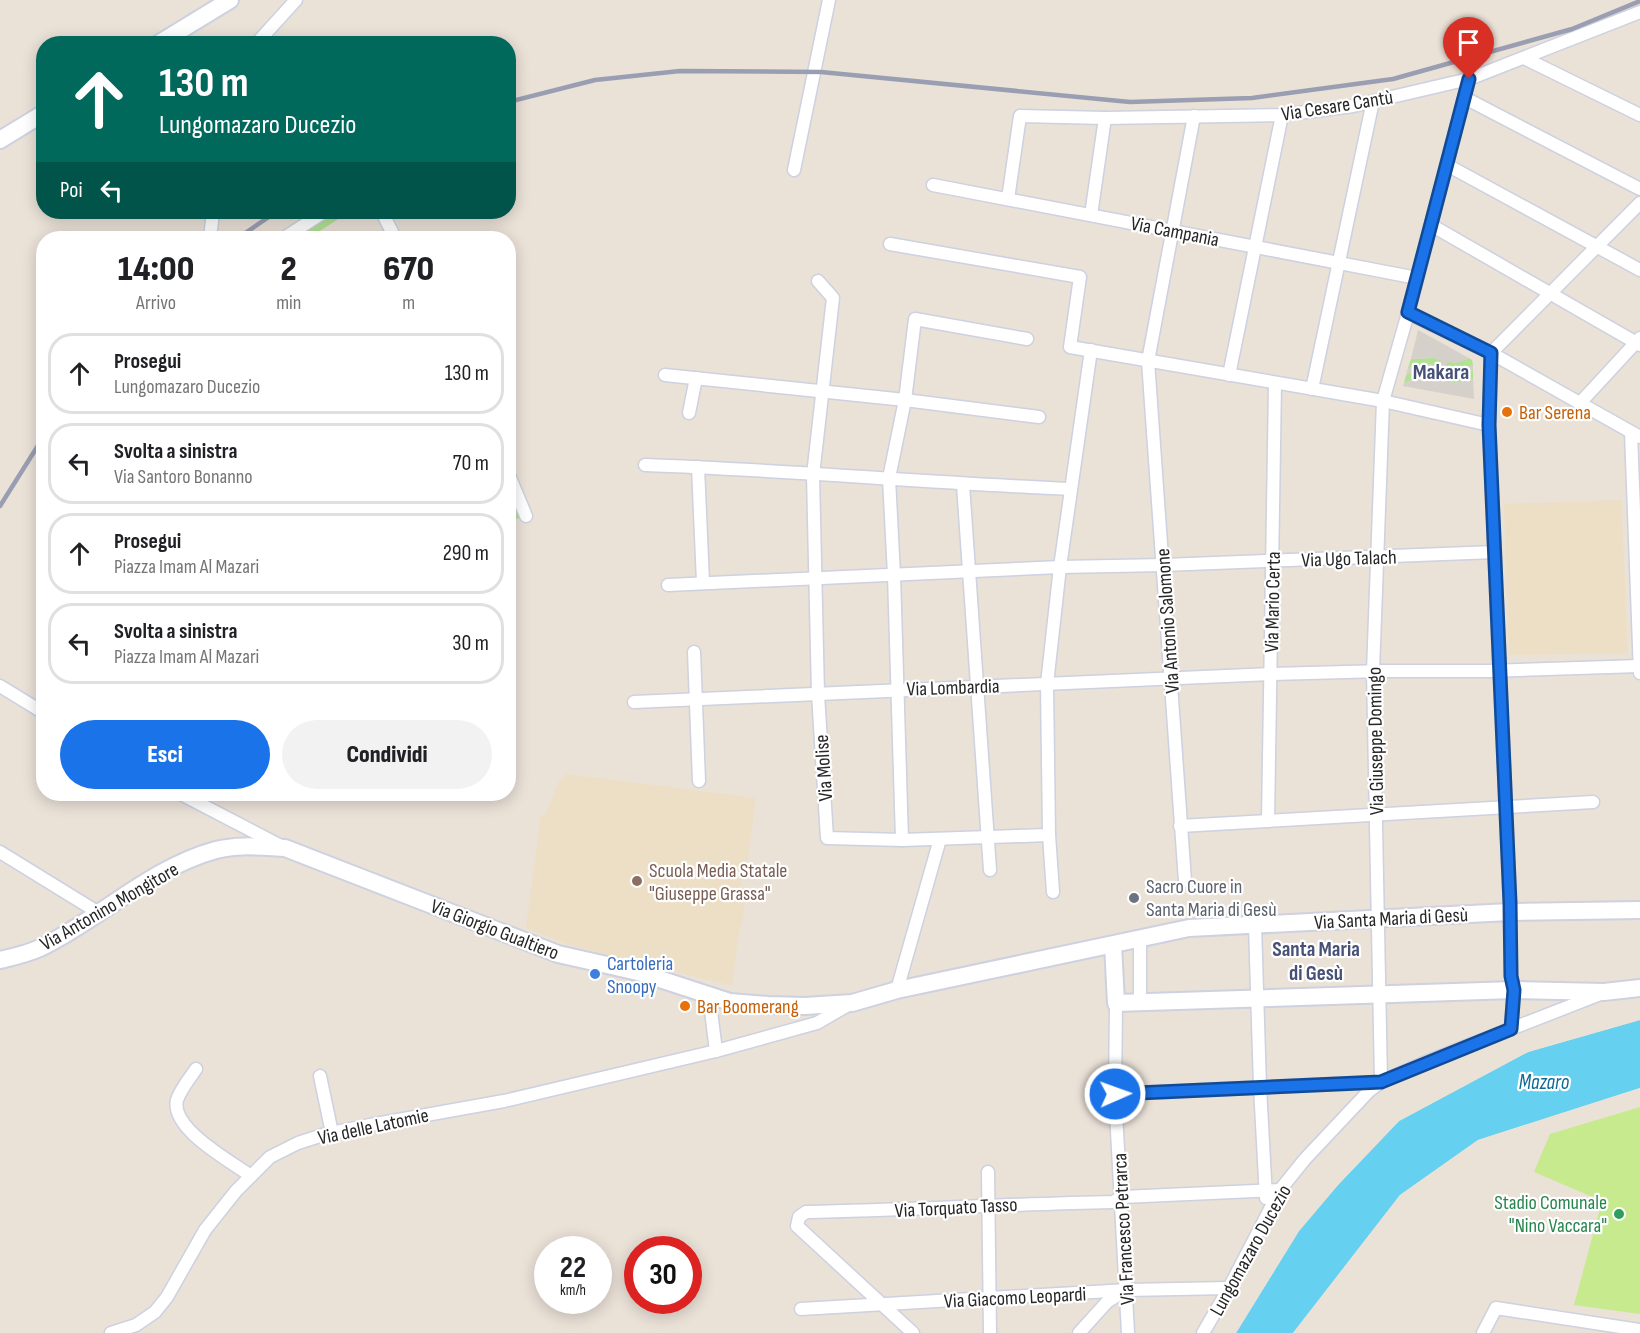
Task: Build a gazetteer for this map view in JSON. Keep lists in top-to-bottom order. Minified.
{"streets":{"street":["Via Cesare Cantù","Via Campania","Via Ugo Talach","Via Mario Certa","Via Antonio Salomone","Via Lombardia","Via Giuseppe Domingo","Via Molise","Via Antonino Mongitore","Via Santa Maria di Gesù","Via Giorgio Gualtiero","Via delle Latomie","Via Torquato Tasso","Via Francesco Petrarca","Lungomazaro Ducezio","Via Giacomo Leopardi"]},"crossings":[["Via Cesare Cantù","Via Campania"],["Via Cesare Cantù","Via Antonio Salomone"],["Via Cesare Cantù","Via Giuseppe Domingo"],["Via Campania","Via Antonio Salomone"],["Via Campania","Via Giuseppe Domingo"],["Via Ugo Talach","Via Mario Certa"],["Via Ugo Talach","Via Antonio Salomone"],["Via Ugo Talach","Via Giuseppe Domingo"],["Via Ugo Talach","Via Molise"],["Via Mario Certa","Via Lombardia"],["Via Antonio Salomone","Via Lombardia"],["Via Lombardia","Via Giuseppe Domingo"],["Via Lombardia","Via Molise"],["Via Giuseppe Domingo","Via Santa Maria di Gesù"],["Via Giuseppe Domingo","Lungomazaro Ducezio"],["Via Antonino Mongitore","Via Giorgio Gualtiero"],["Via Santa Maria di Gesù","Via Giorgio Gualtiero"],["Via Santa Maria di Gesù","Via delle Latomie"],["Via Santa Maria di Gesù","Via Francesco Petrarca"],["Via Giorgio Gualtiero","Via delle Latomie"],["Via Torquato Tasso","Via Francesco Petrarca"],["Via Torquato Tasso","Lungomazaro Ducezio"],["Via Torquato Tasso","Via Giacomo Leopardi"],["Via Francesco Petrarca","Via Giacomo Leopardi"],["Lungomazaro Ducezio","Via Giacomo Leopardi"]],"districts":["Makara","Santa Maria di Gesù"],"water":["Mazaro"],"places":["Bar Serena","Scuola Media Statale \"Giuseppe Grassa\"","Sacro Cuore in Santa Maria di Gesù","Cartoleria Snoopy","Bar Boomerang","Stadio Comunale \"Nino Vaccara\""],"page":{"turn":["130 m","Lungomazaro Ducezio"],"then":"Poi","eta":["14:00","Arrivo","2","min","670","m"],"list":[{"name":"Prosegui","note":"Lungomazaro Ducezio","value":"130 m"},{"name":"Svolta a sinistra","note":"Via Santoro Bonanno","value":"70 m"},{"name":"Prosegui","note":"Piazza Imam Al Mazari","value":"290 m"},{"name":"Svolta a sinistra","note":"Piazza Imam Al Mazari","value":"30 m"}],"buttons":["Esci","Condividi"],"speed":"22 km/h","limit":"30"}}
